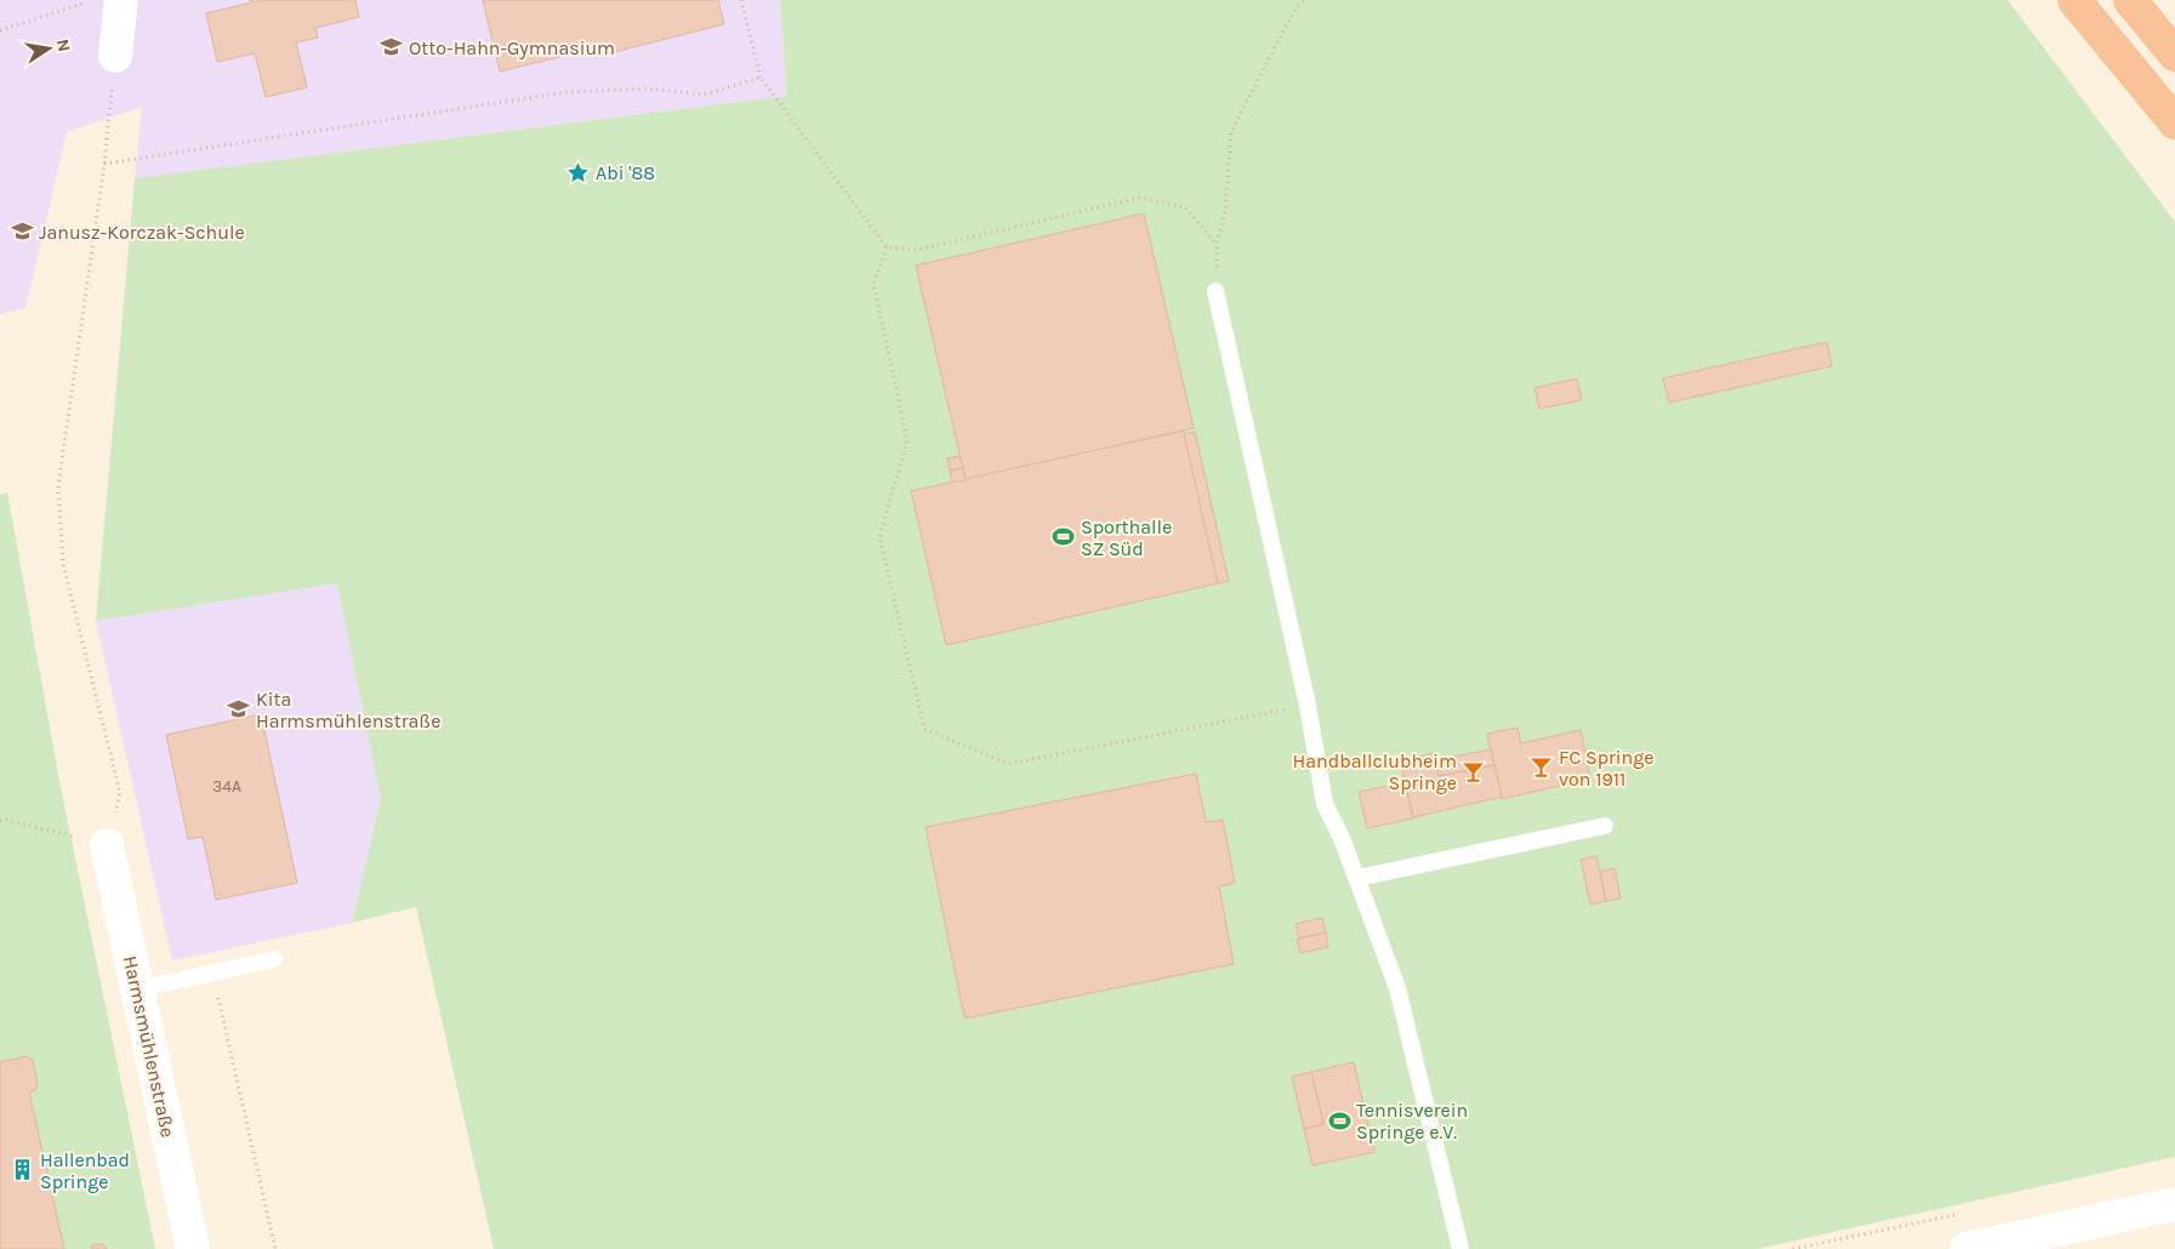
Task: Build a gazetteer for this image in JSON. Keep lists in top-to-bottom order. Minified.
{"streets":{"street":["Harmsmühlenstraße"]},"places":{"school or university":["Otto-Hahn-Gymnasium","Janusz-Korczak-Schule","Kita Harmsmühlenstraße"],"place":["Abi '88"],"sports":["Sporthalle SZ Süd","Tennisverein Springe e.V."],"bar":["FC Springe von 1911","Handballclubheim Springe"],"building":["Hallenbad Springe"]},"house_numbers":["34A"],"north":"right"}
